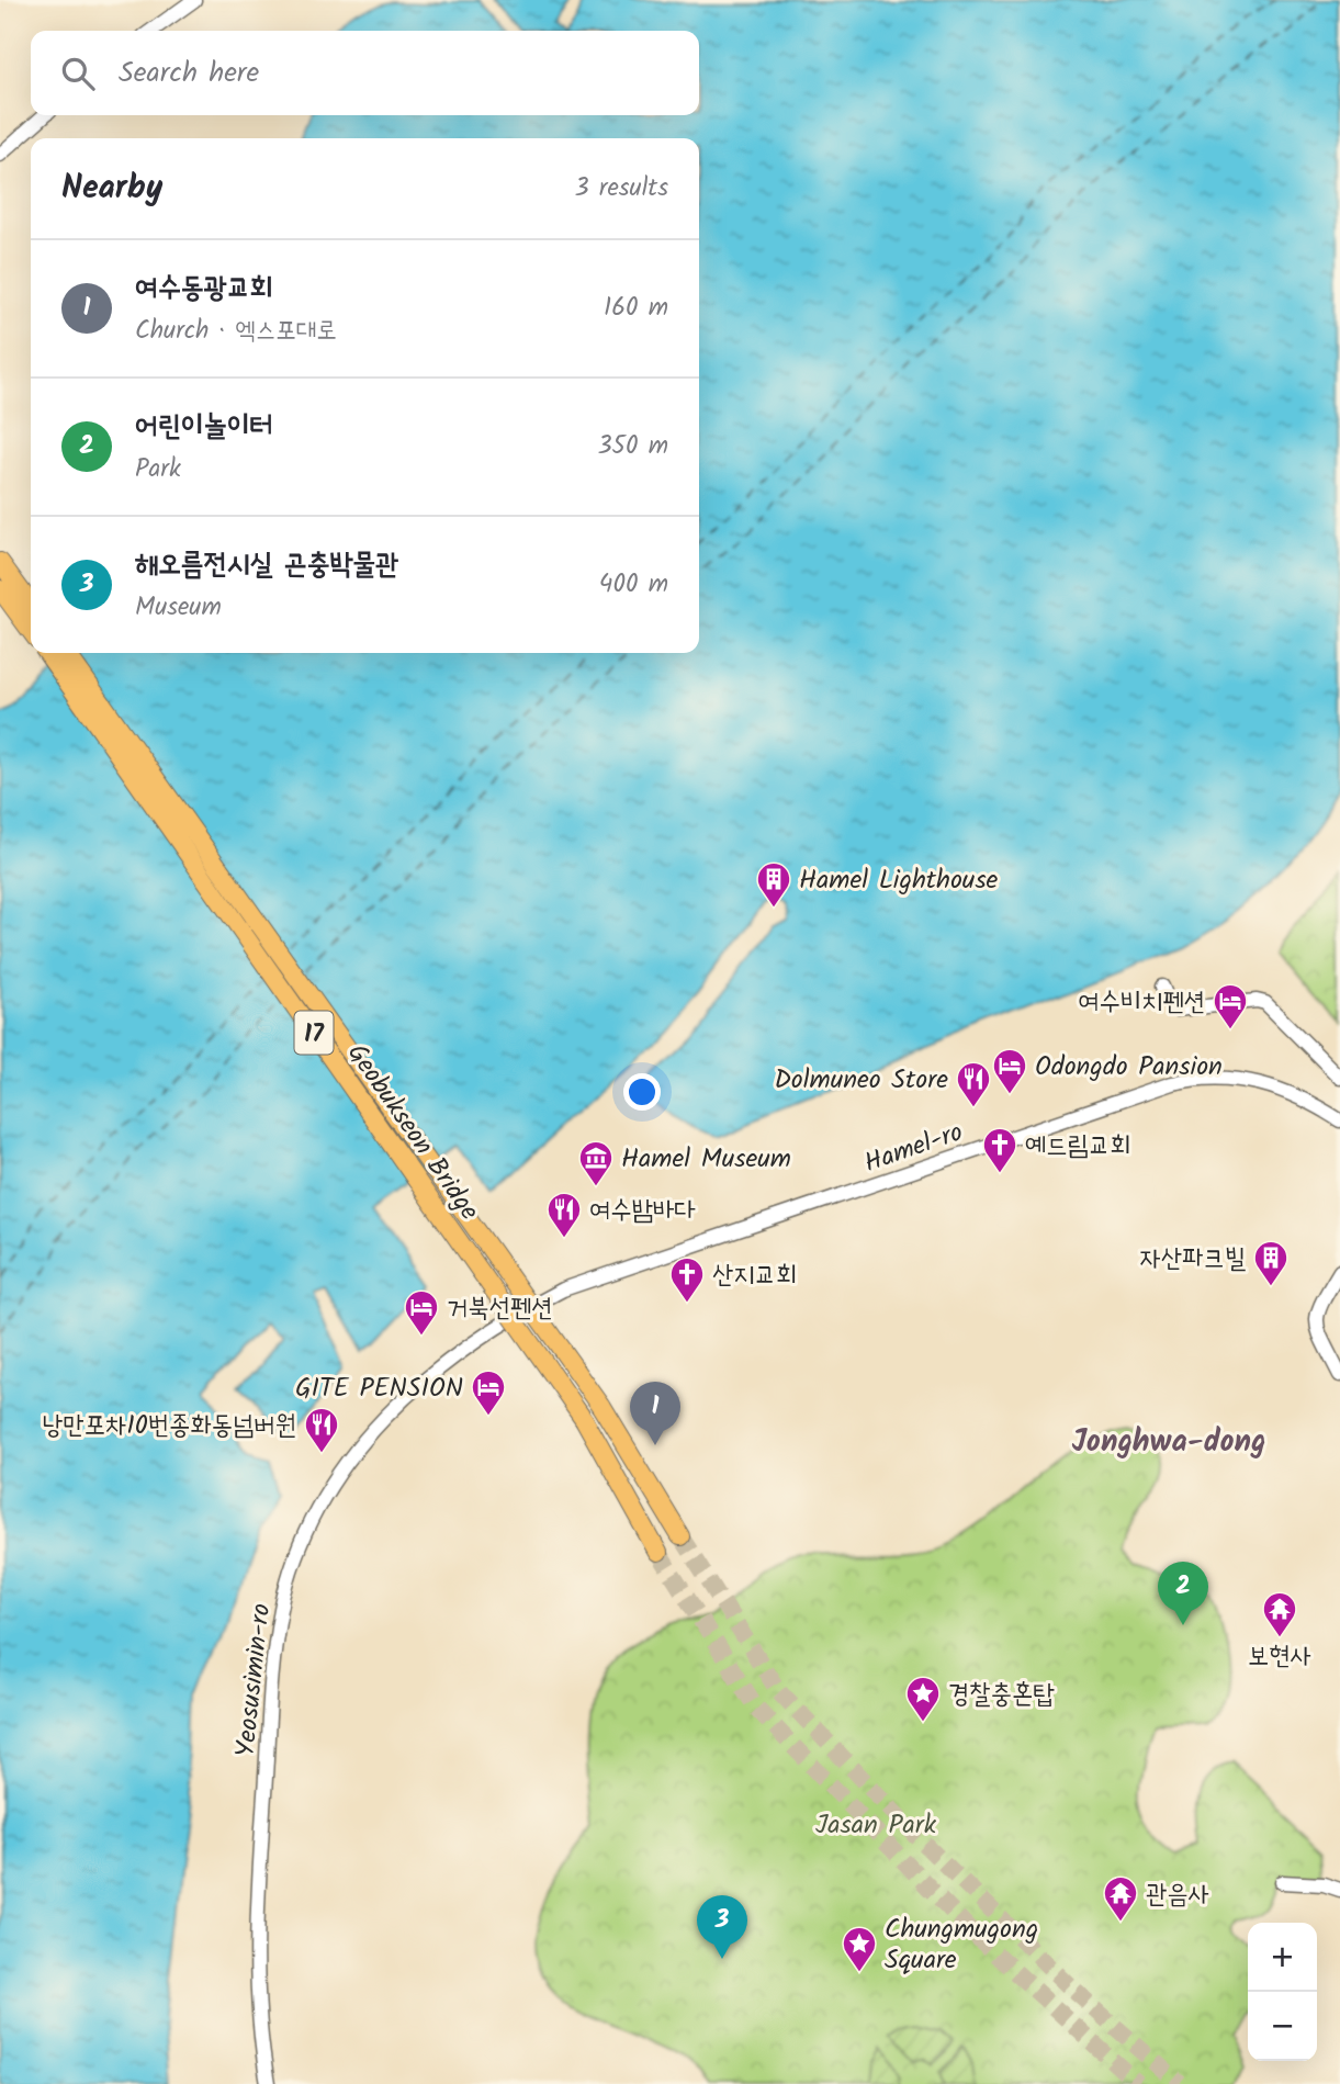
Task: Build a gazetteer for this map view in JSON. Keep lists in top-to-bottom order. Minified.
{"streets":{"main road":["17","Geobukseon Bridge"],"street":["Hamel-ro","Yeosusimin-ro"]},"crossings":[["Hamel-ro","Yeosusimin-ro"]],"districts":["Jonghwa-dong"],"parks":["Jasan Park"],"places":{"building":["Hamel Lighthouse","자산파크빌"],"hotel":["여수비치펜션","Odongdo Pansion","거북선펜션","GITE PENSION"],"restaurant":["Dolmuneo Store","여수밤바다","낭만포차10번종화동넘버원"],"church":["예드림교회","산지교회"],"museum":["Hamel Museum"],"temple":["보현사","관음사"],"place":["경찰충혼탑","Chungmugong Square"]},"page":{"search":"Search here","heading":["Nearby","3 results"],"list":[{"mark":"1","name":"여수동광교회","note":"Church · 엑스포대로","value":"160 m"},{"mark":"2","name":"어린이놀이터","note":"Park","value":"350 m"},{"mark":"3","name":"해오름전시실 곤충박물관","note":"Museum","value":"400 m"}],"pins":["1","2","3"],"map_buttons":["+","−"]}}
